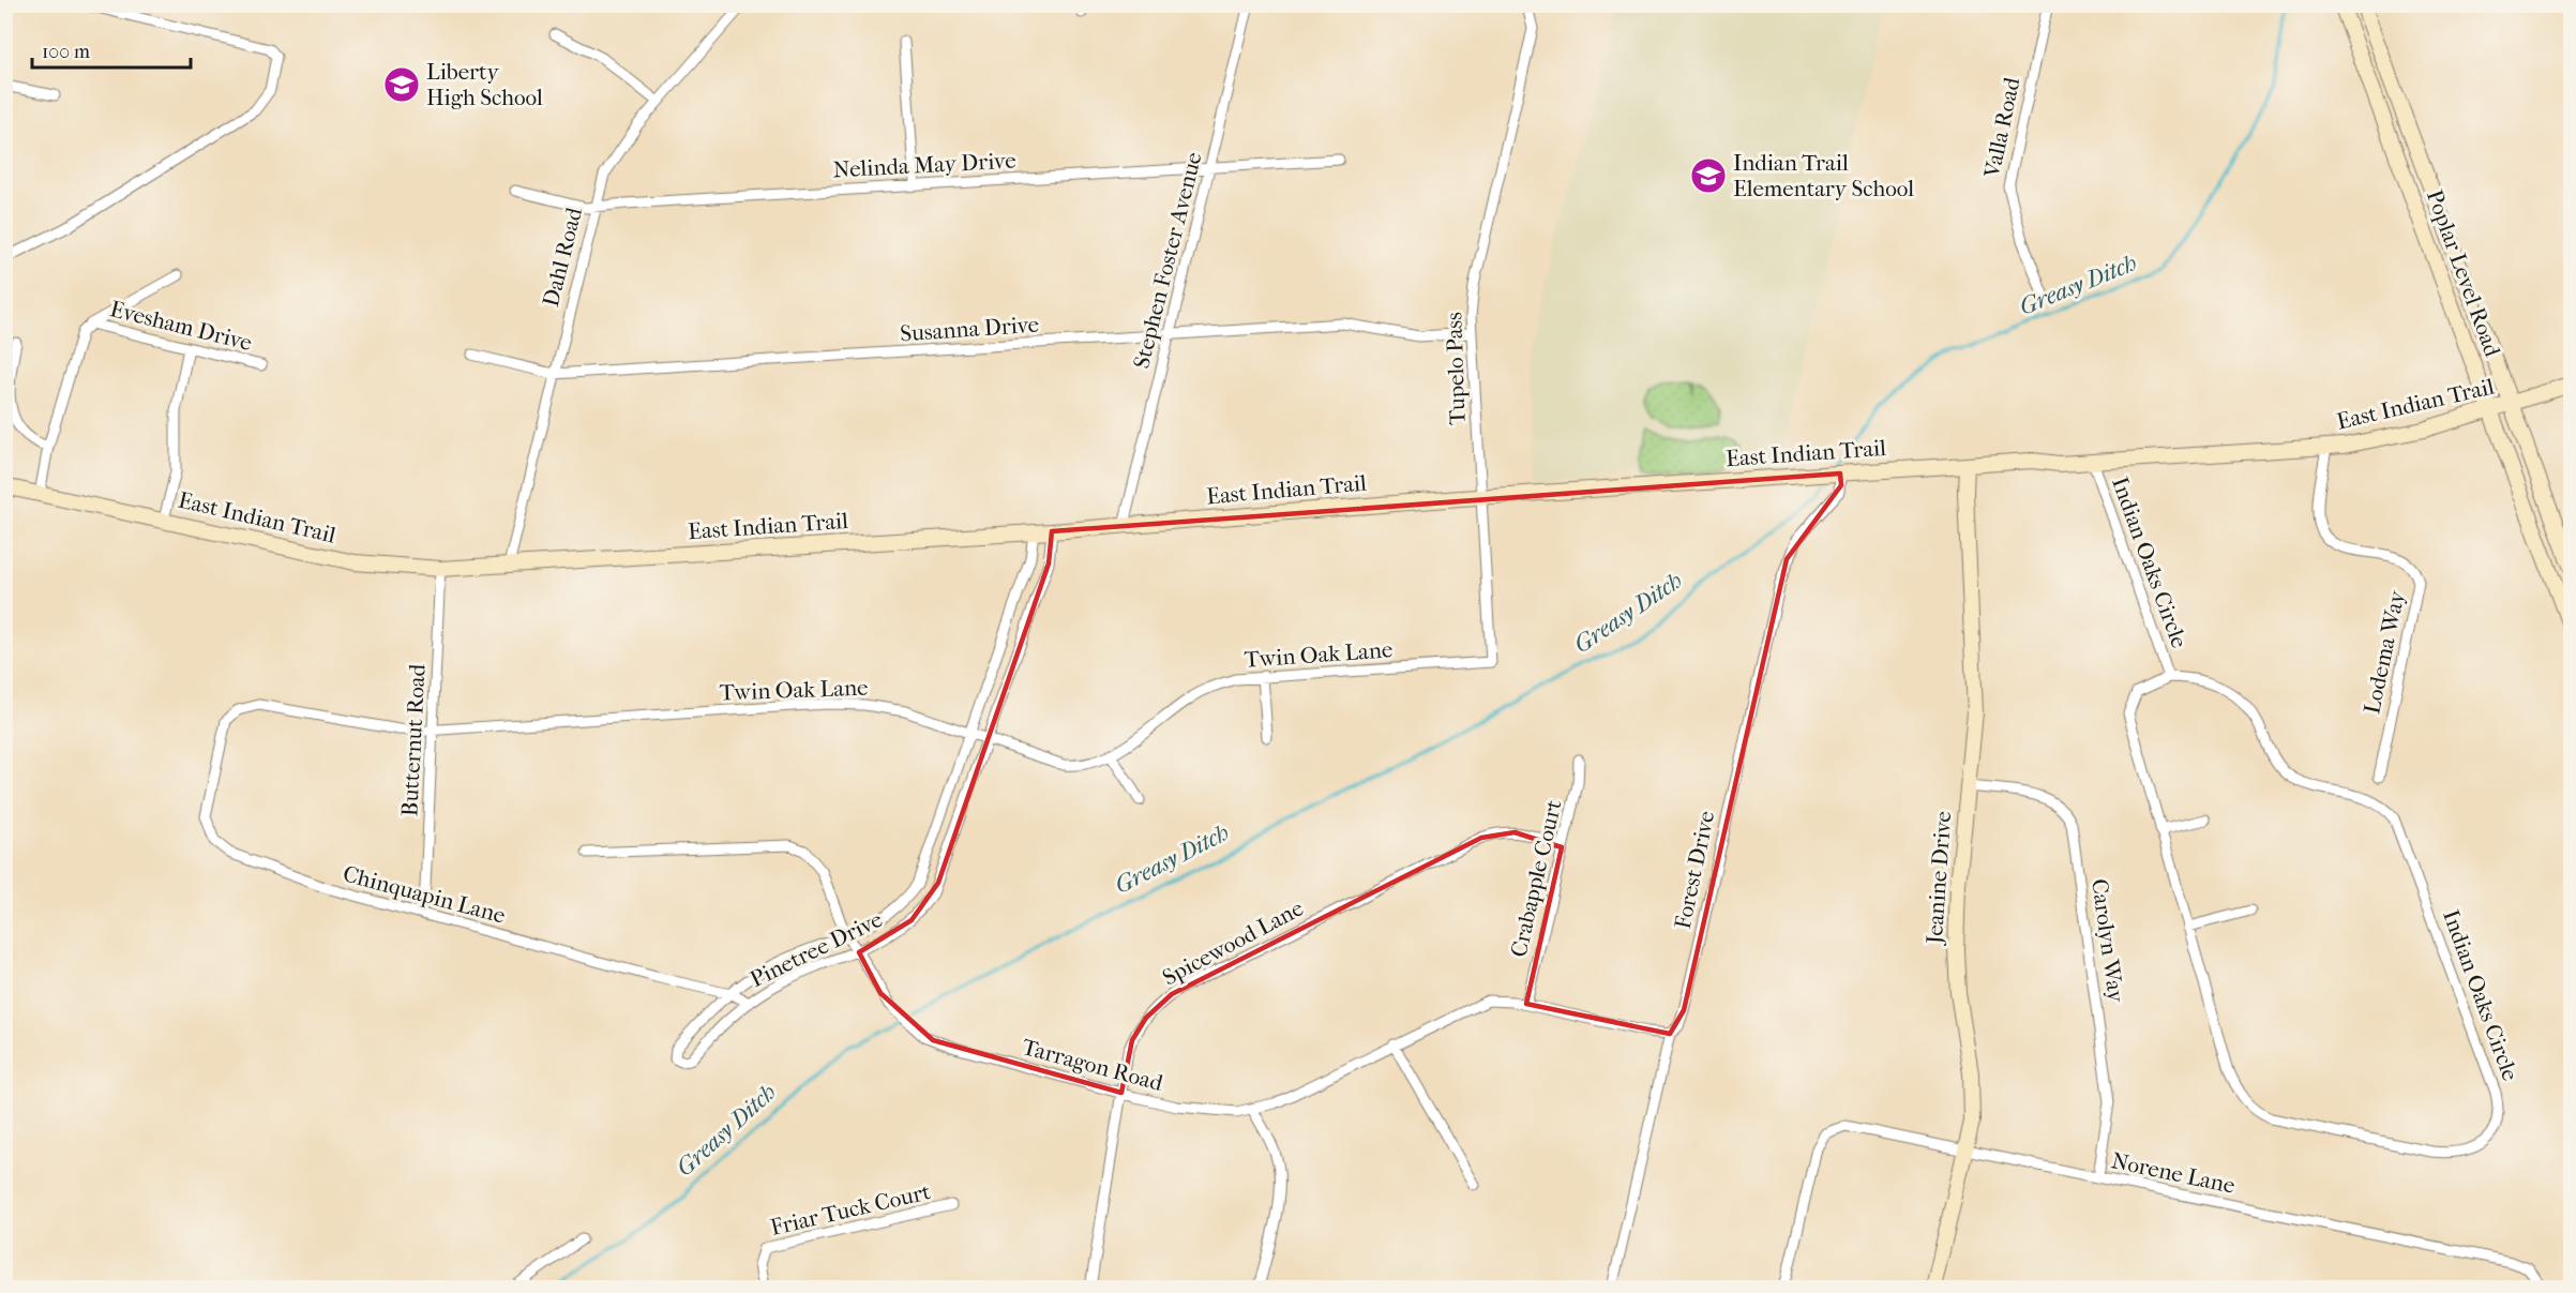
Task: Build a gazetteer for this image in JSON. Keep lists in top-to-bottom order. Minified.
{"streets":{"main road":["Poplar Level Road","East Indian Trail","Jeanine Drive"],"street":["Valla Road","Nelinda May Drive","Dahl Road","Stephen Foster Avenue","Evesham Drive","Susanna Drive","Tupelo Pass","Indian Oaks Circle","Lodema Way","Twin Oak Lane","Butternut Road","Forest Drive","Crabapple Court","Chinquapin Lane","Carolyn Way","Spicewood Lane","Pinetree Drive","Tarragon Road","Norene Lane","Friar Tuck Court"]},"crossings":[["Nelinda May Drive","Dahl Road"],["Nelinda May Drive","Stephen Foster Avenue"],["Dahl Road","Susanna Drive"],["Dahl Road","East Indian Trail"],["Stephen Foster Avenue","Susanna Drive"],["Stephen Foster Avenue","East Indian Trail"],["Poplar Level Road","East Indian Trail"],["Susanna Drive","Tupelo Pass"],["Tupelo Pass","East Indian Trail"],["Tupelo Pass","Twin Oak Lane"],["East Indian Trail","Indian Oaks Circle"],["East Indian Trail","Lodema Way"],["East Indian Trail","Butternut Road"],["East Indian Trail","Forest Drive"],["East Indian Trail","Jeanine Drive"],["East Indian Trail","Pinetree Drive"],["Twin Oak Lane","Butternut Road"],["Twin Oak Lane","Chinquapin Lane"],["Twin Oak Lane","Pinetree Drive"],["Butternut Road","Chinquapin Lane"],["Forest Drive","Tarragon Road"],["Jeanine Drive","Carolyn Way"],["Jeanine Drive","Norene Lane"],["Crabapple Court","Spicewood Lane"],["Crabapple Court","Tarragon Road"],["Chinquapin Lane","Pinetree Drive"],["Carolyn Way","Norene Lane"],["Spicewood Lane","Tarragon Road"],["Pinetree Drive","Tarragon Road"]],"water":["Greasy Ditch"],"places":{"school or university":["Liberty High School","Indian Trail Elementary School"]},"scale_bar":"100 m"}
